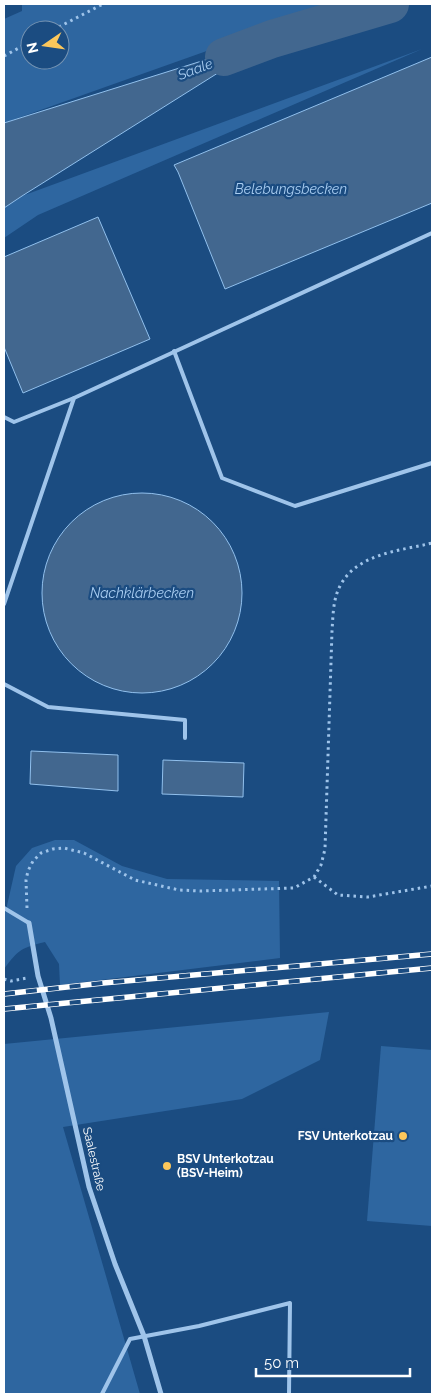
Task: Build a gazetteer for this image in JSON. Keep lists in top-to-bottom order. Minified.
{"streets":{"street":["Saalestraße"]},"water":["Saale","Belebungsbecken","Nachklärbecken"],"places":["FSV Unterkotzau","BSV Unterkotzau (BSV-Heim)"],"scale_bar":"50 m","north":"left"}
